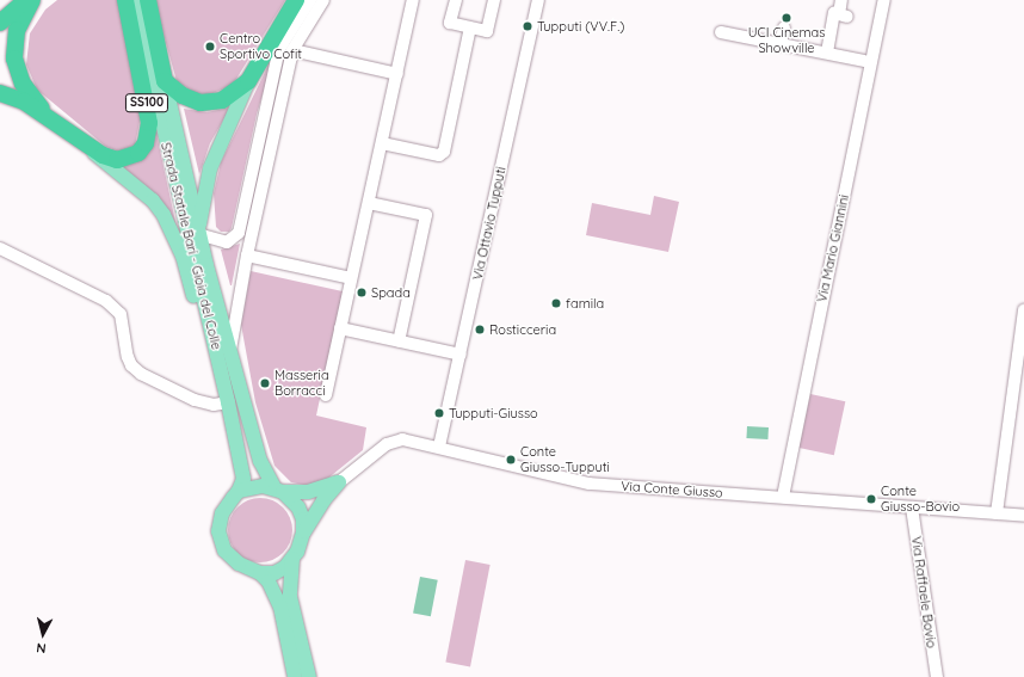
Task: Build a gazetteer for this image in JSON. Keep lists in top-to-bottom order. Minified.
{"streets":{"highway":["SS100"],"main road":["Strada Statale Bari - Gioia del Colle"],"street":["Via Ottavio Tupputi","Via Mario Giannini","Via Conte Giusso","Via Raffaele Bovio"]},"crossings":[["SS100","Strada Statale Bari - Gioia del Colle"],["Via Ottavio Tupputi","Via Conte Giusso"],["Via Mario Giannini","Via Conte Giusso"],["Via Conte Giusso","Via Raffaele Bovio"]],"places":["UCI Cinemas Showville","Tupputi (VV.F.)","Centro Sportivo Cofit","Spada","famila","Rosticceria","Masseria Borracci","Tupputi-Giusso","Conte Giusso-Tupputi","Conte Giusso-Bovio"],"north":"bottom"}
